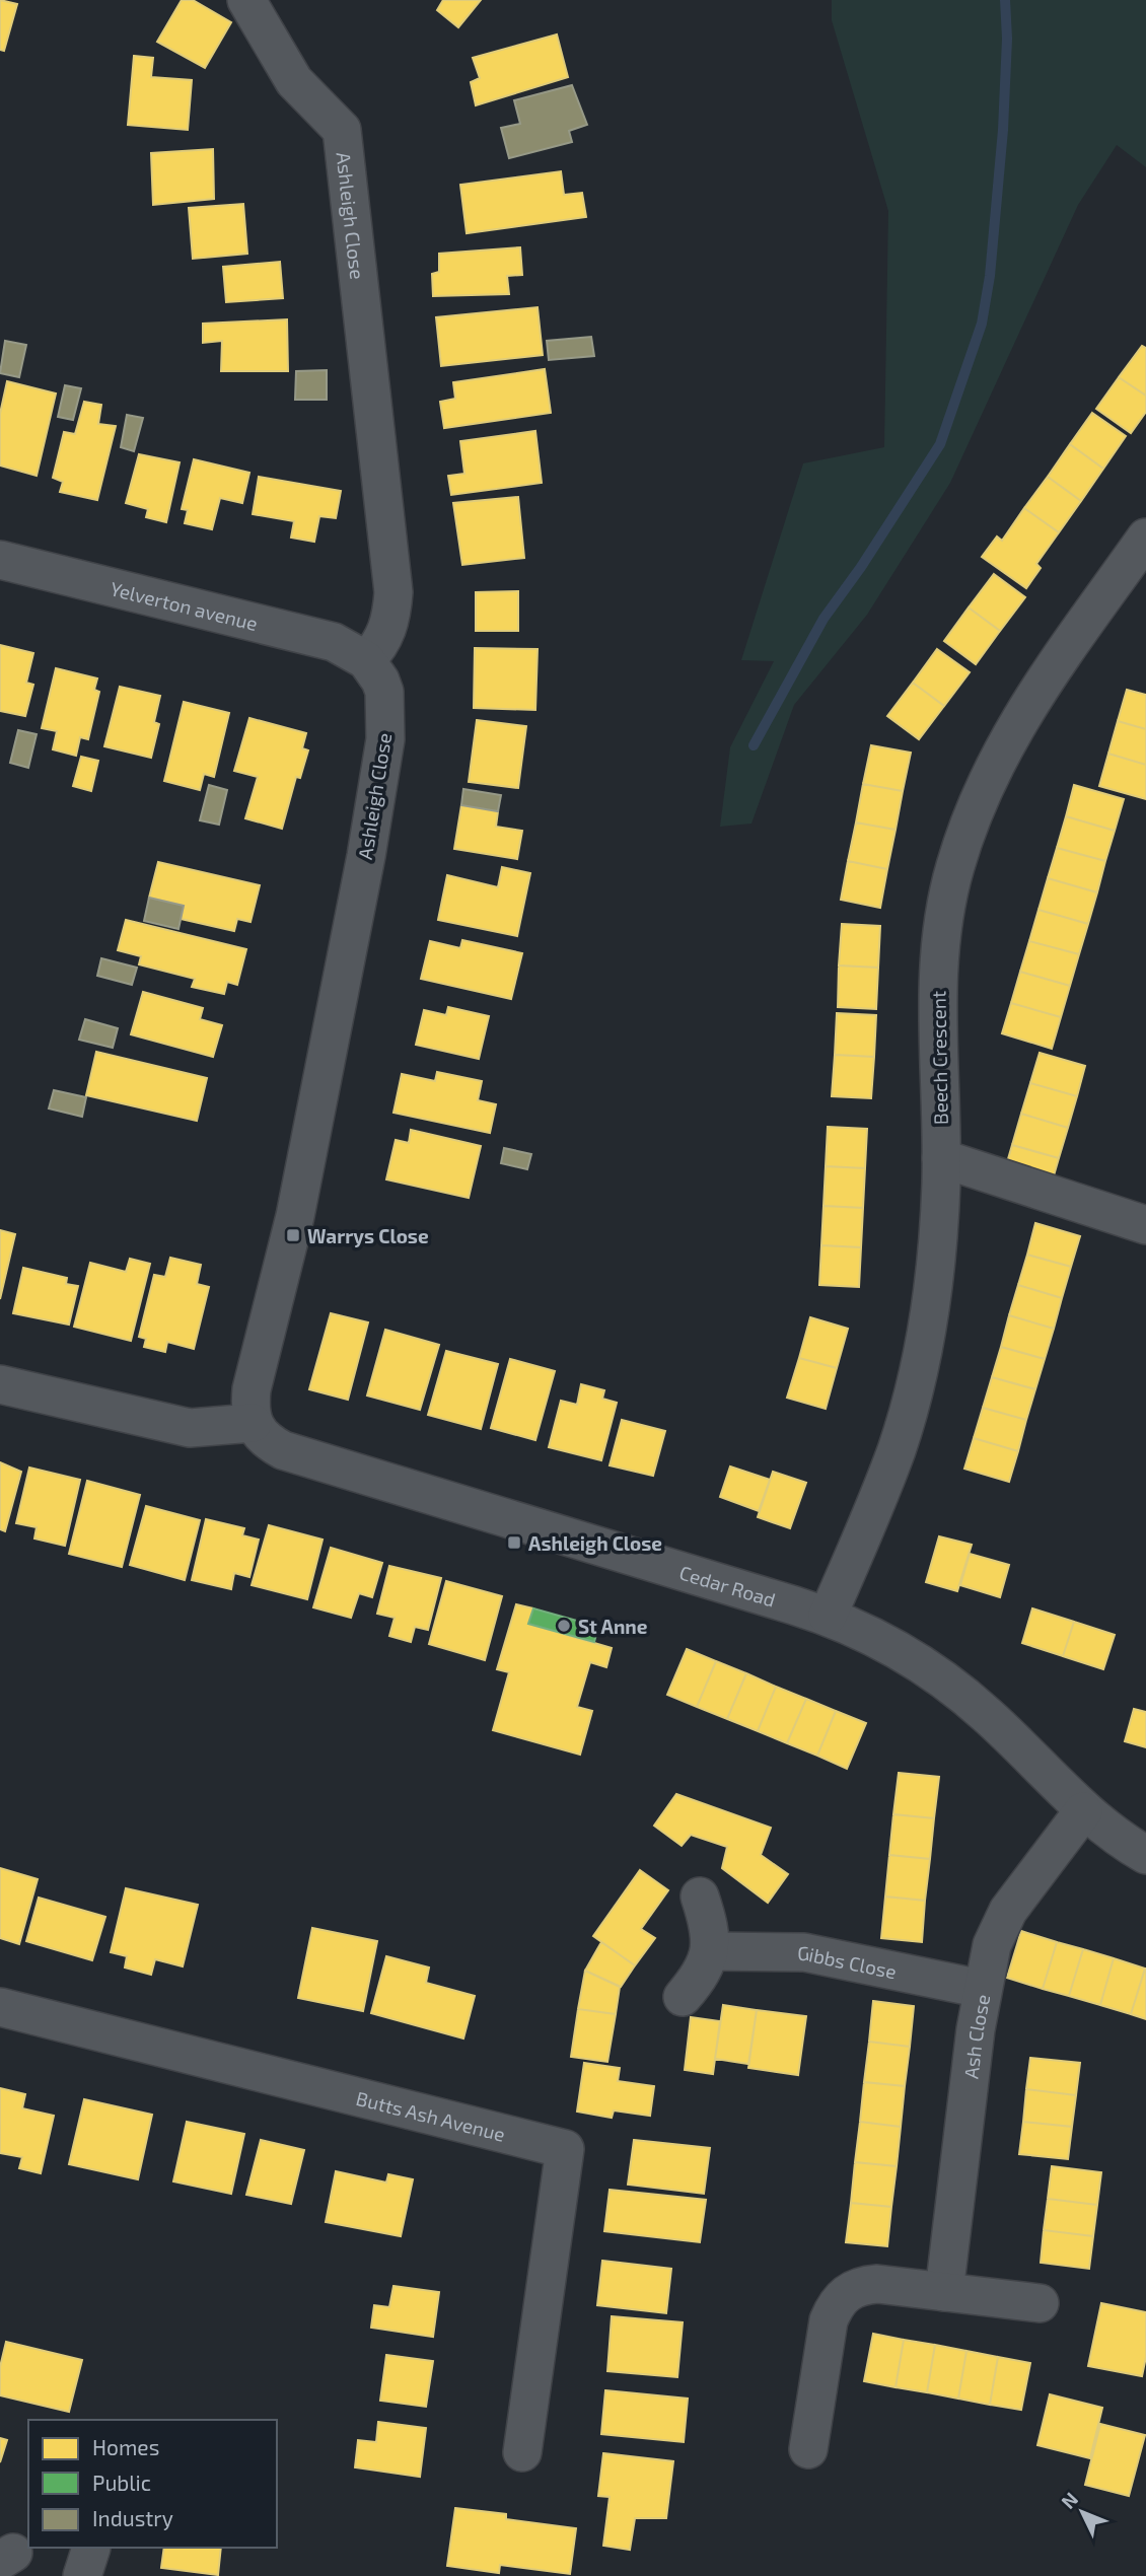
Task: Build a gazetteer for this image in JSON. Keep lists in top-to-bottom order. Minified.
{"streets":{"street":["Ashleigh Close","Yelverton avenue","Beech Crescent","Cedar Road","Gibbs Close","Ash Close","Butts Ash Avenue"]},"crossings":[["Ashleigh Close","Yelverton avenue"],["Ashleigh Close","Cedar Road"],["Beech Crescent","Cedar Road"],["Cedar Road","Ash Close"],["Gibbs Close","Ash Close"]],"places":{"transit":["Warrys Close","Ashleigh Close"],"other":["St Anne"]},"legend":["Homes","Public","Industry"],"north":"top left"}
